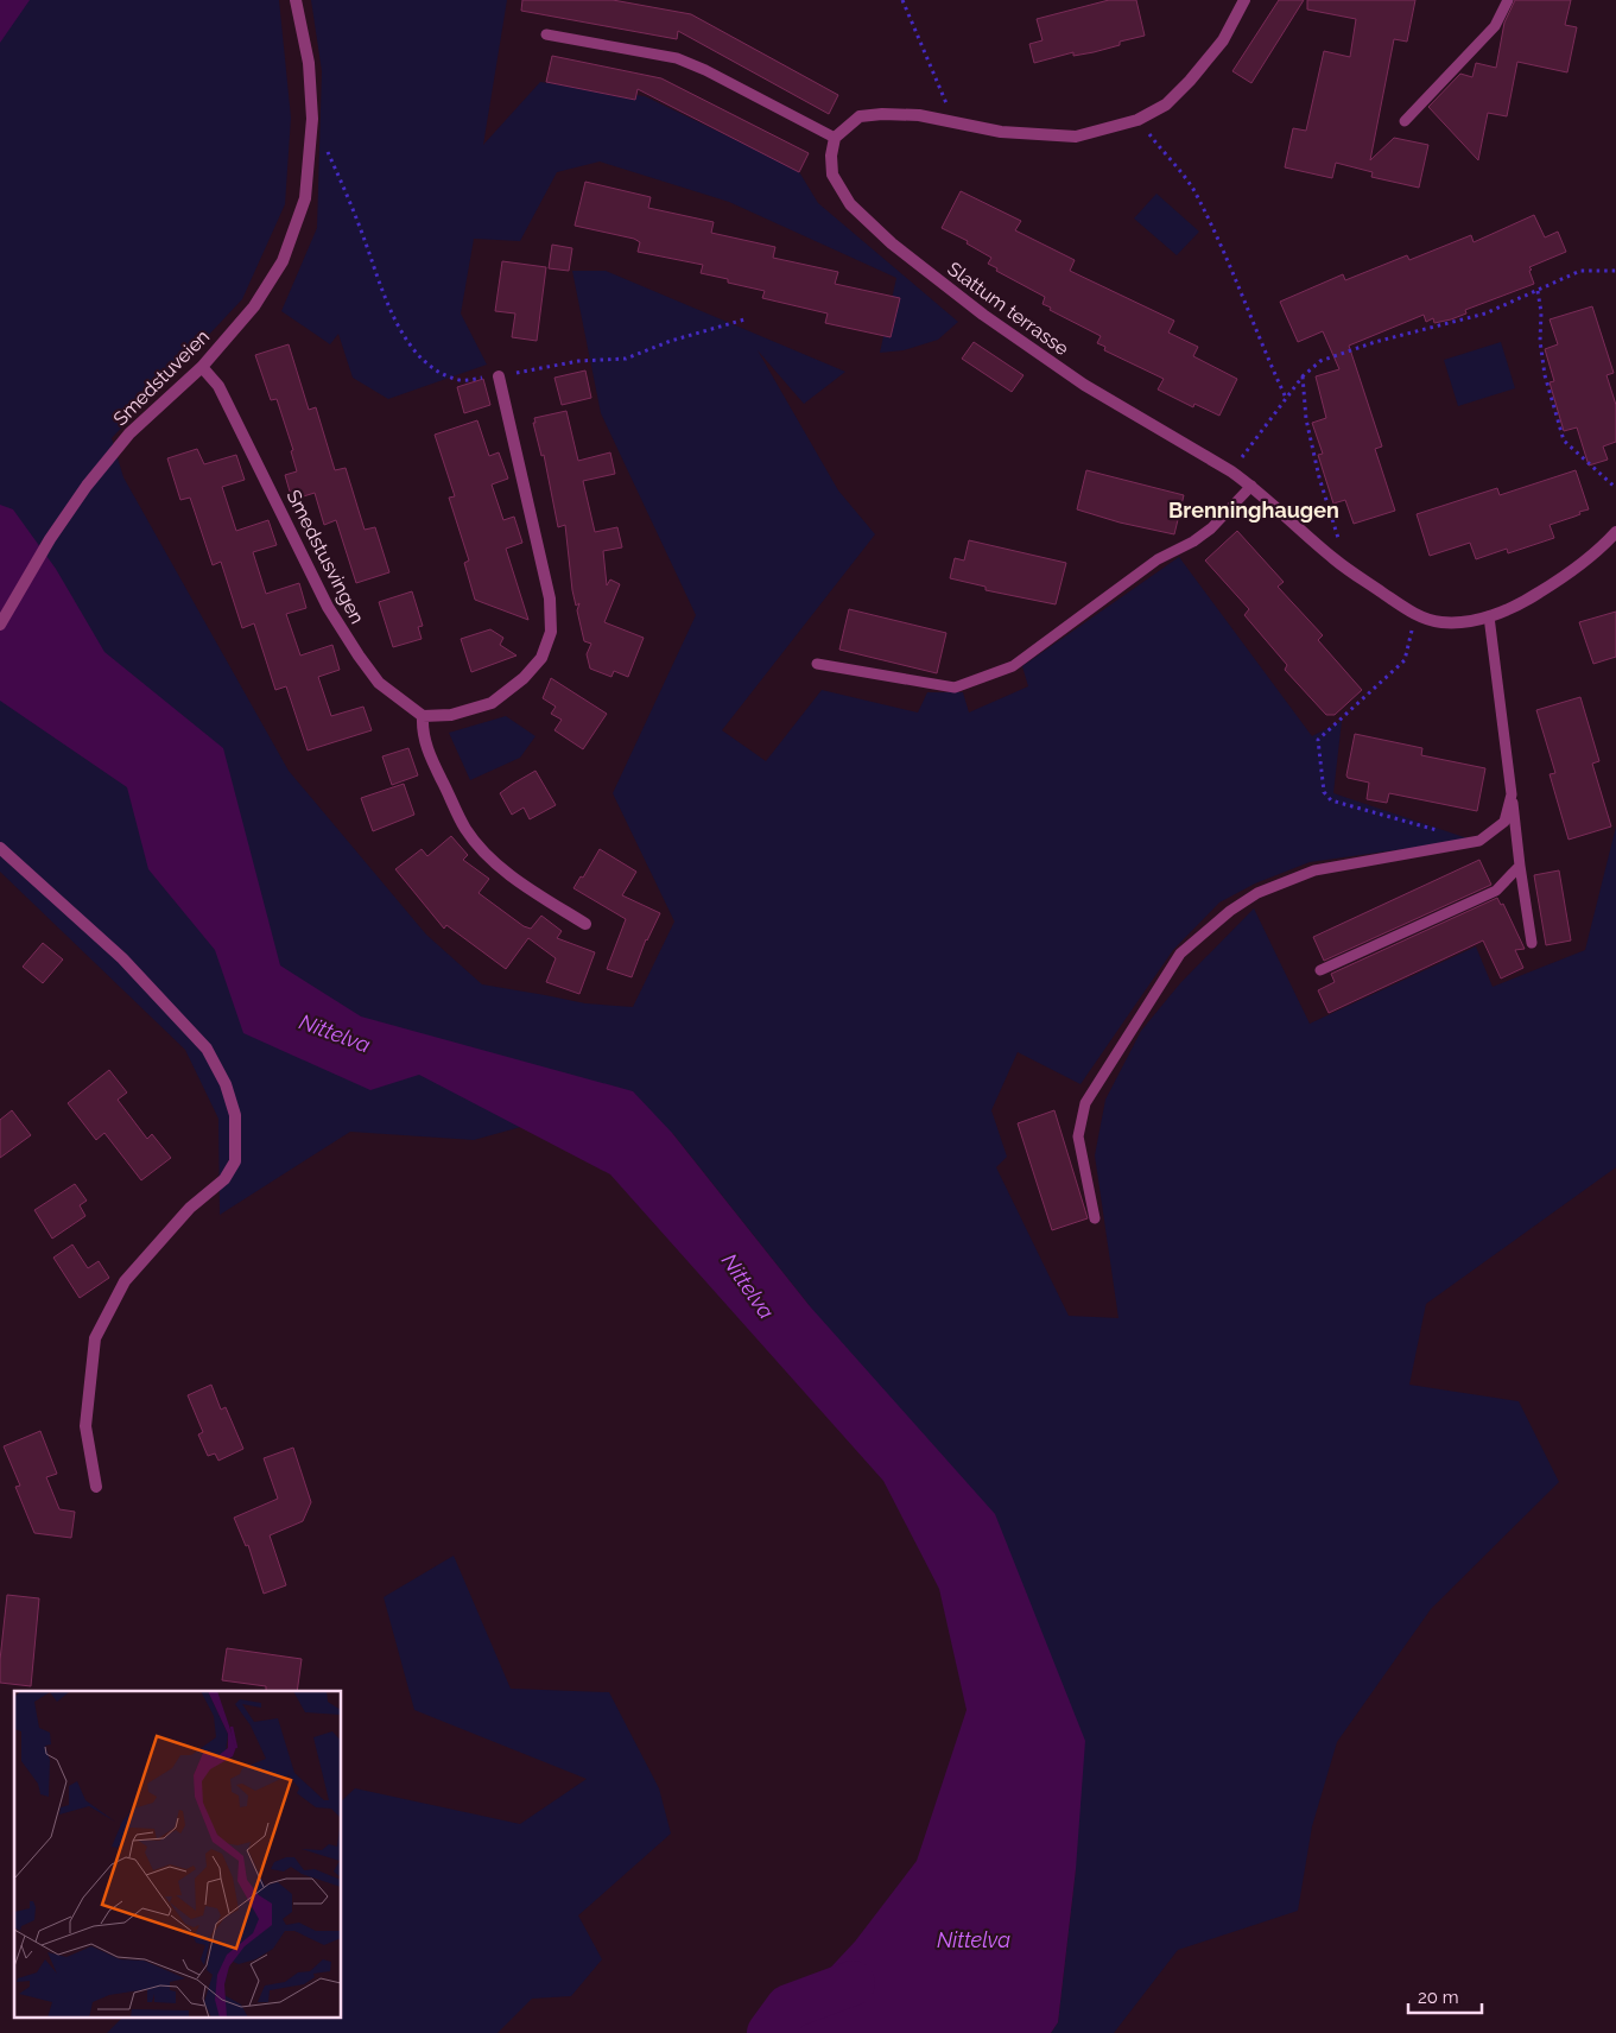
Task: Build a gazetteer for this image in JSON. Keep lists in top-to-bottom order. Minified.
{"streets":{"street":["Slattum terrasse","Smedstuveien","Smedstusvingen"]},"crossings":[["Smedstuveien","Smedstusvingen"]],"districts":["Brenninghaugen"],"water":["Nittelva"],"scale_bar":"20 m"}
